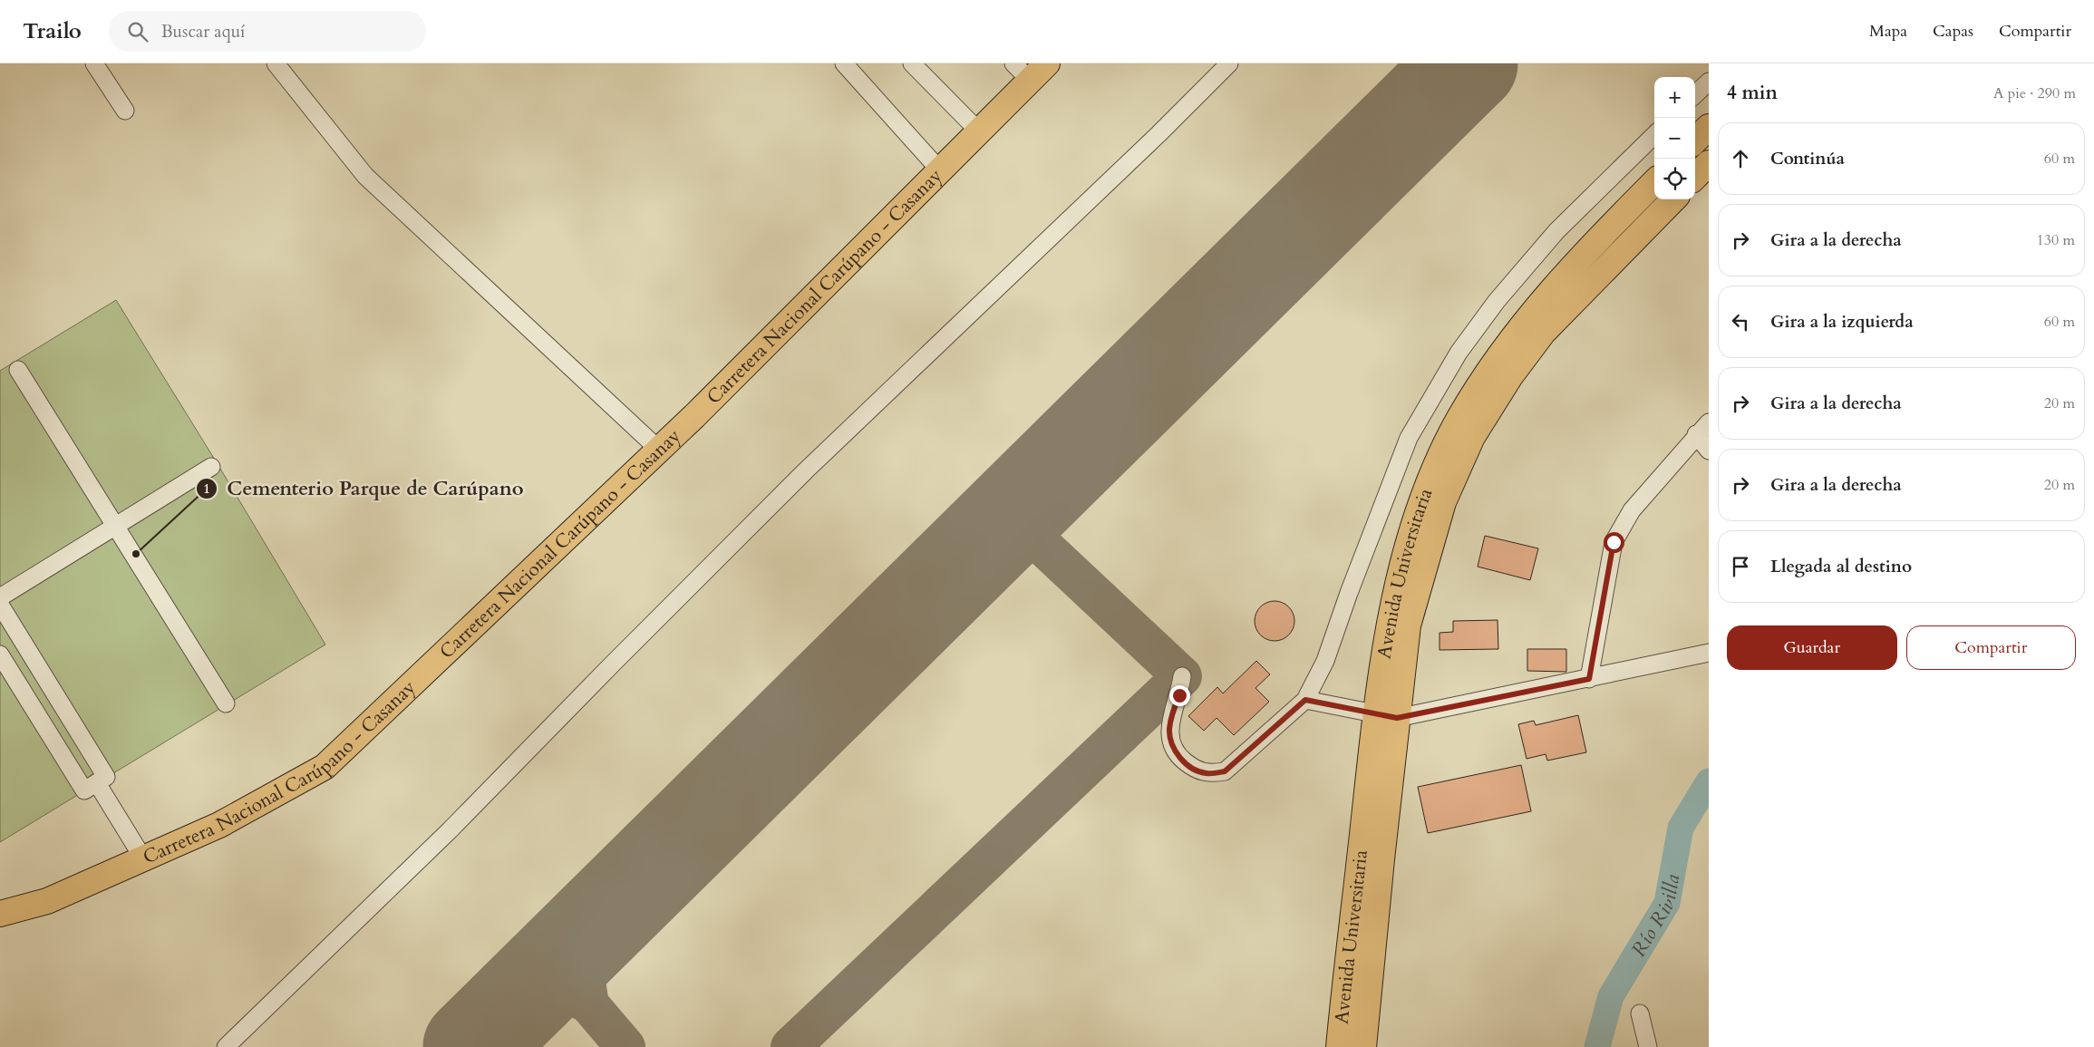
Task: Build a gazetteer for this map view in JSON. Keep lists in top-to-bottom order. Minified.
{"streets":{"highway":["Carretera Nacional Carúpano - Casanay","Avenida Universitaria"]},"water":["Río Rivilla"],"places":["Cementerio Parque de Carúpano"],"page":{"header":"Trailo","search":"Buscar aquí","nav":["Mapa","Capas","Compartir"],"heading":["4 min","A pie · 290 m"],"map_buttons":["+","−"],"list":[["Continúa","60 m"],["Gira a la derecha","130 m"],["Gira a la izquierda","60 m"],["Gira a la derecha","20 m"],["Gira a la derecha","20 m"],"Llegada al destino"],"buttons":["Guardar","Compartir"]}}
